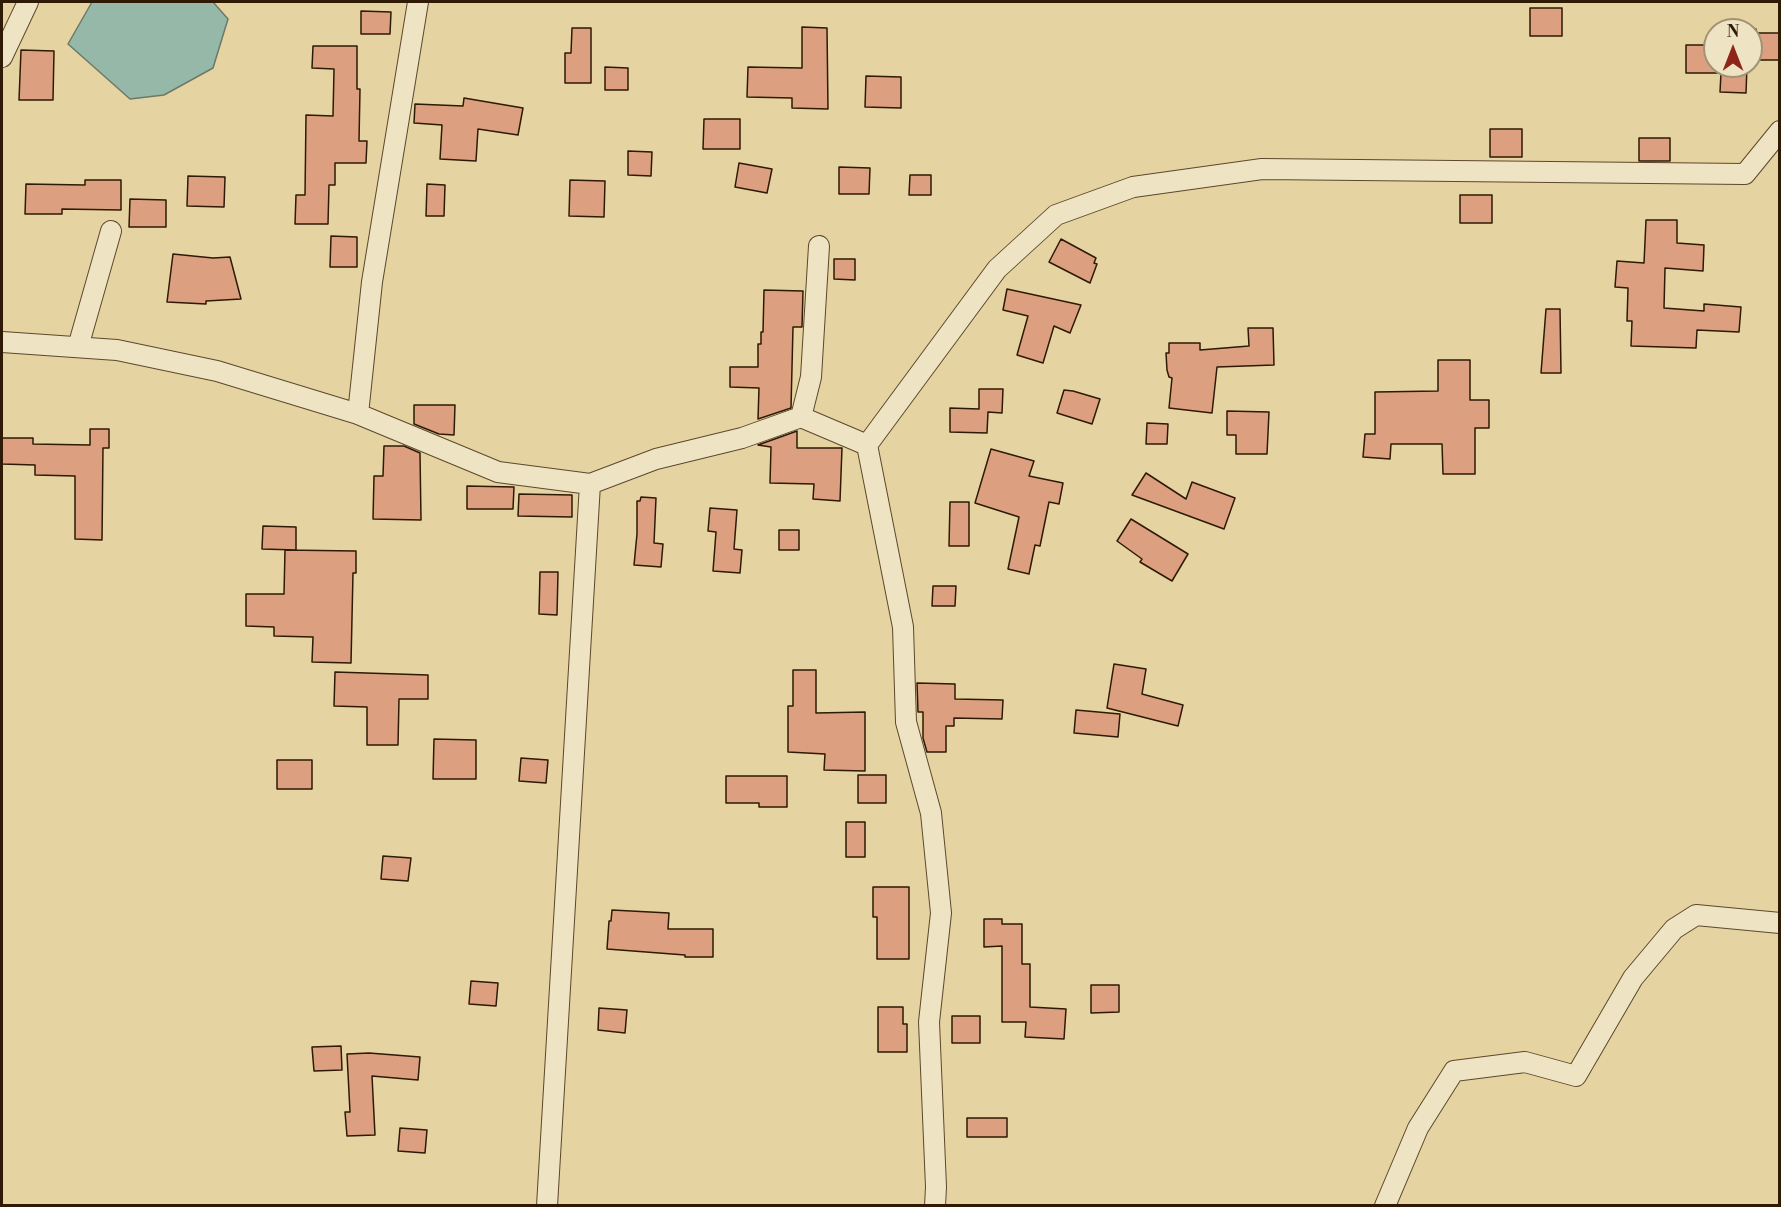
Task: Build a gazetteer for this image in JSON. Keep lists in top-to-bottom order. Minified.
{"north":"top"}
